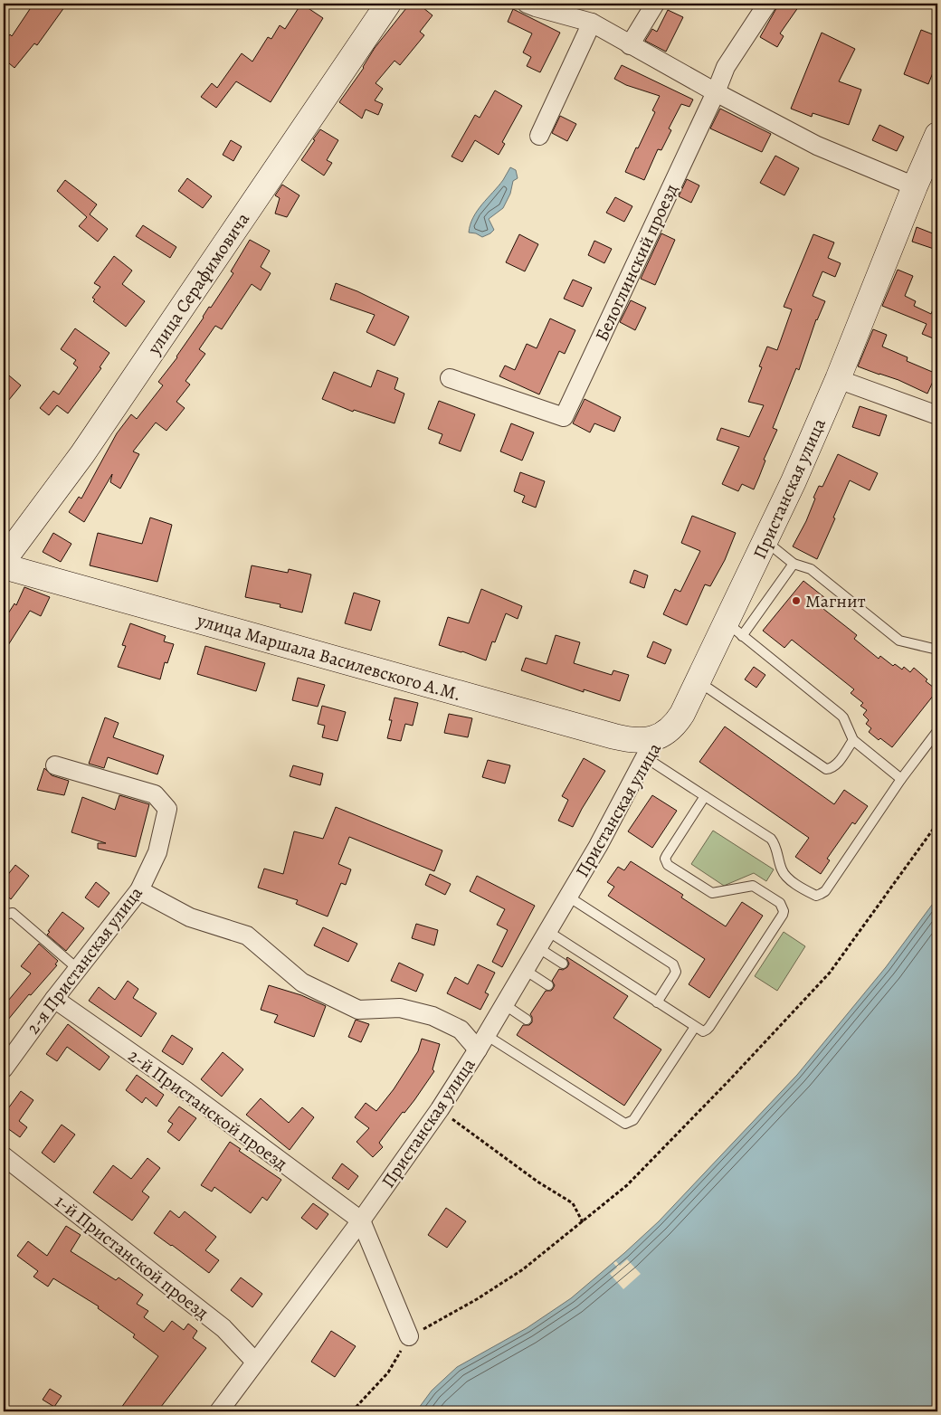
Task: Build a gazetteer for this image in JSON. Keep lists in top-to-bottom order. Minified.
{"streets":{"street":["Белоглинский проезд","улица Серафимовича","Пристанская улица","улица Маршала Василевского А.М.","2-я Пристанская улица","2-й Пристанской проезд","1-й Пристанской проезд"]},"crossings":[["Пристанская улица","улица Маршала Василевского А.М."],["Пристанская улица","2-й Пристанской проезд"],["Пристанская улица","1-й Пристанской проезд"],["2-я Пристанская улица","2-й Пристанской проезд"]],"places":["Магнит"]}
